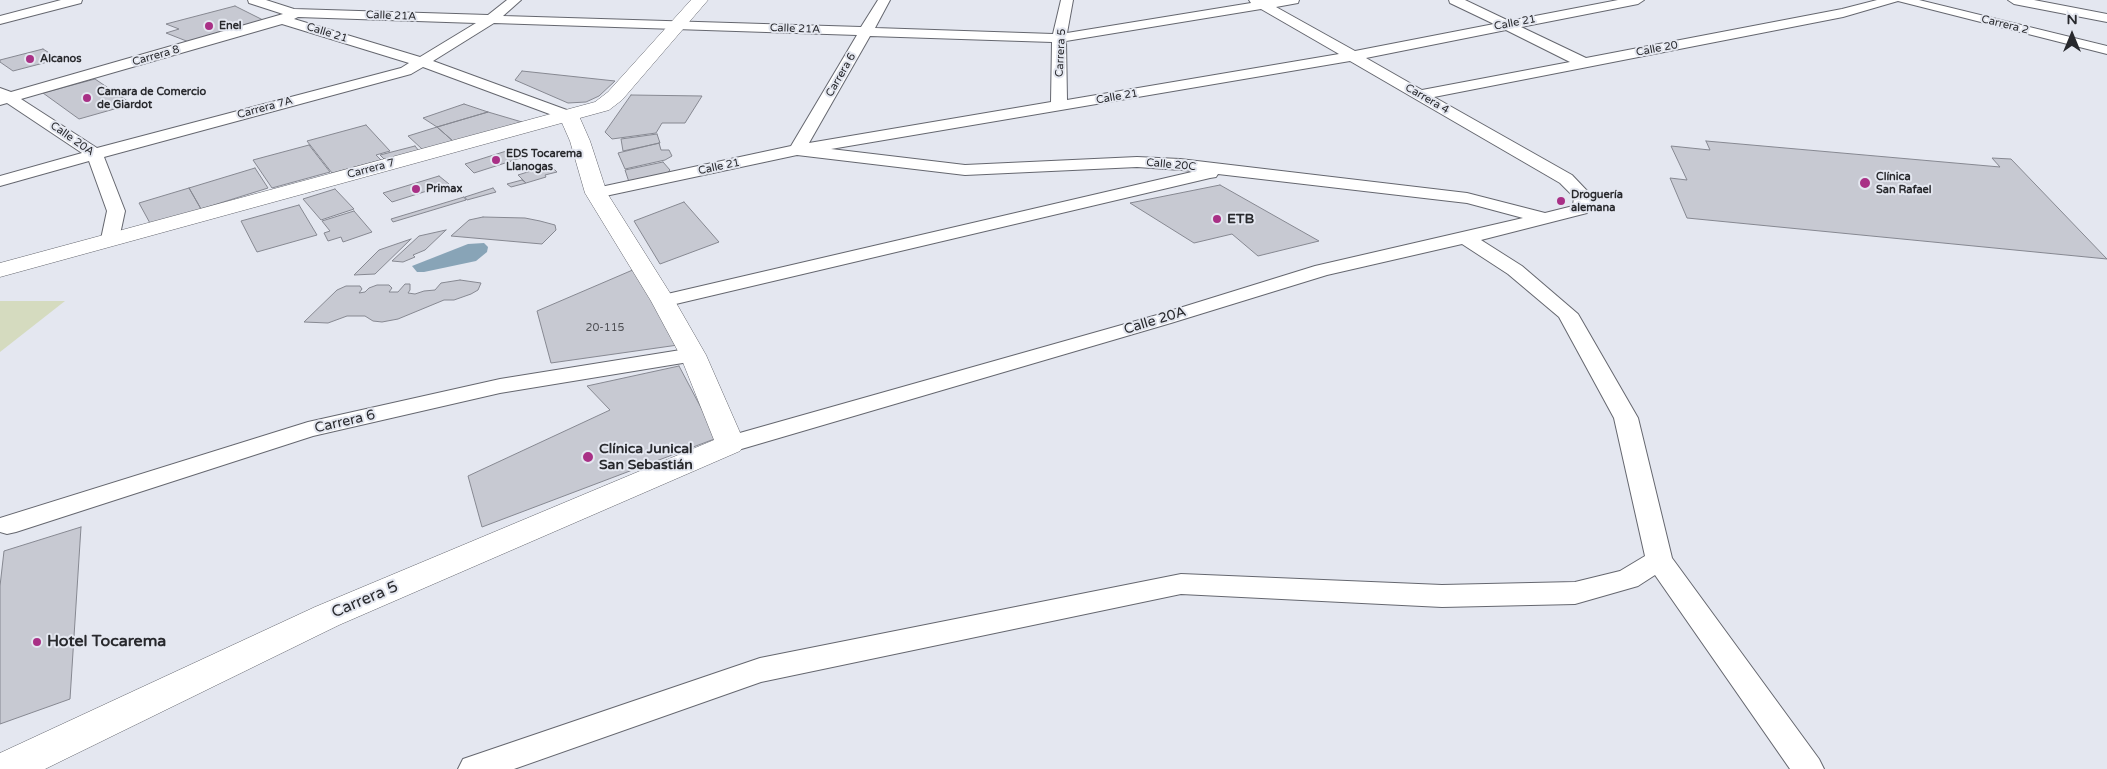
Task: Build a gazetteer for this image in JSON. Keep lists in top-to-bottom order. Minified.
{"streets":{"street":["Calle 21A","Calle 21","Carrera 2","Calle 20","Carrera 5","Carrera 8","Carrera 6","Carrera 4","Carrera 7A","Calle 20A","Calle 20C","Carrera 7"]},"crossings":[["Calle 21A","Calle 21"],["Calle 21A","Carrera 5"],["Calle 21A","Carrera 8"],["Calle 21A","Carrera 6"],["Calle 21A","Carrera 4"],["Calle 21A","Carrera 7A"],["Calle 21A","Carrera 7"],["Calle 21","Carrera 5"],["Calle 21","Carrera 8"],["Calle 21","Carrera 6"],["Calle 21","Carrera 4"],["Calle 21","Carrera 7A"],["Calle 21","Calle 20C"],["Calle 21","Carrera 7"],["Calle 20","Carrera 4"],["Carrera 5","Calle 20A"],["Carrera 8","Calle 20A"],["Carrera 6","Calle 20C"],["Carrera 4","Calle 20A"],["Carrera 7A","Calle 20A"],["Calle 20A","Calle 20C"],["Calle 20A","Carrera 7"]],"places":["Enel","Alcanos","Camara de Comercio de Giardot","EDS Tocarema Llanogas","Clínica San Rafael","Primax","Droguería alemana","ETB","Clínica Junical San Sebastián","Hotel Tocarema"],"house_numbers":["20-115"],"north":"top"}
